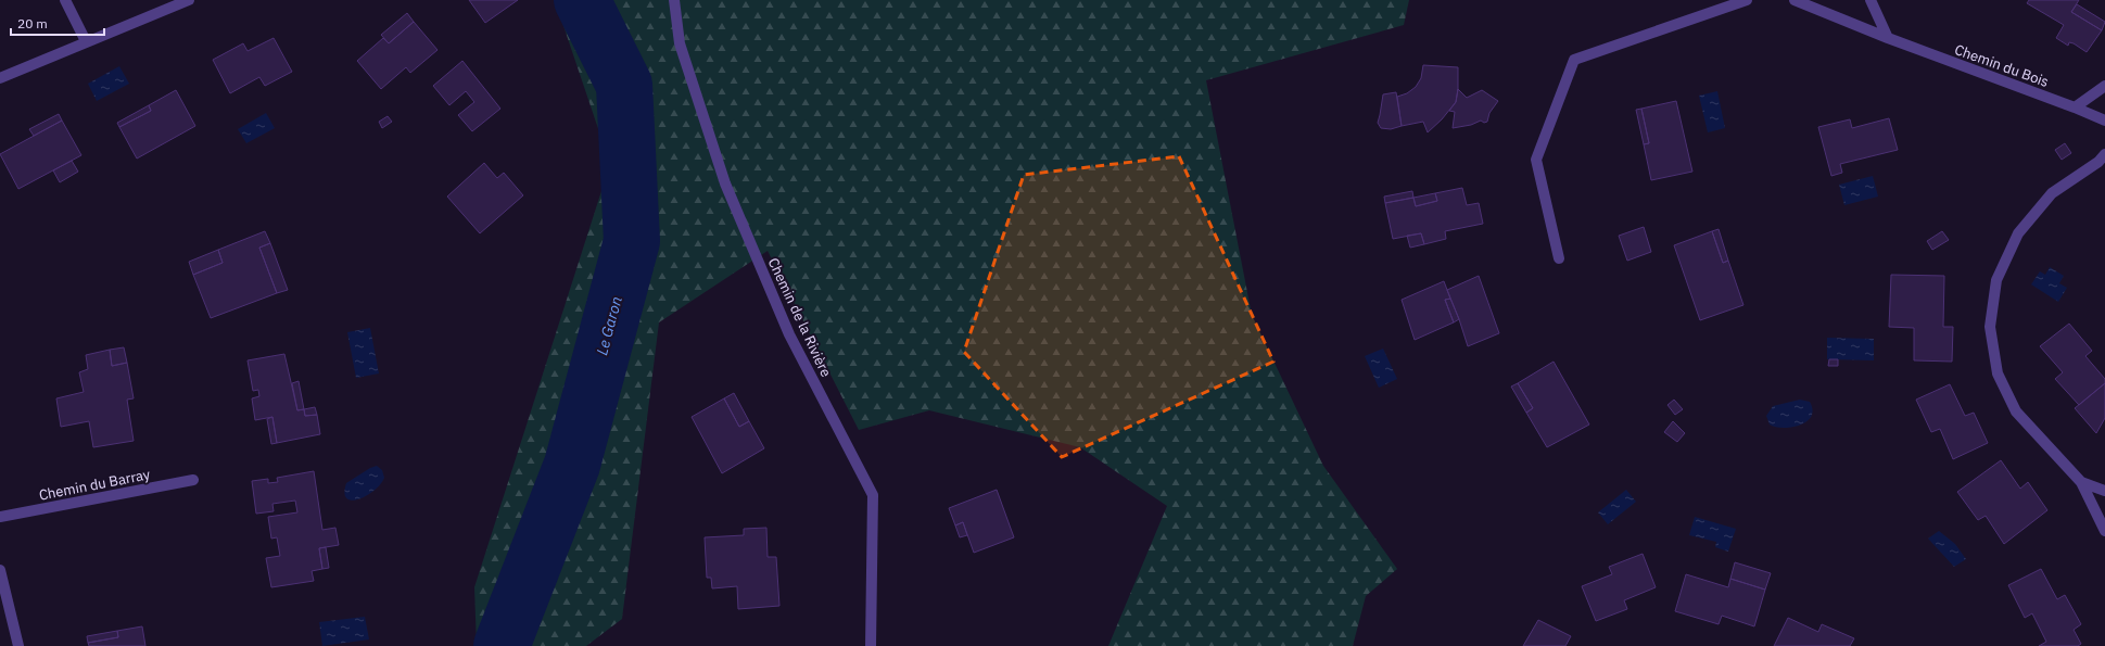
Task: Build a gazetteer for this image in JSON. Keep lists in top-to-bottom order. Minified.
{"streets":{"street":["Chemin du Bois","Chemin de la Rivière","Chemin du Barray"]},"water":["Le Garon"],"scale_bar":"20 m"}
